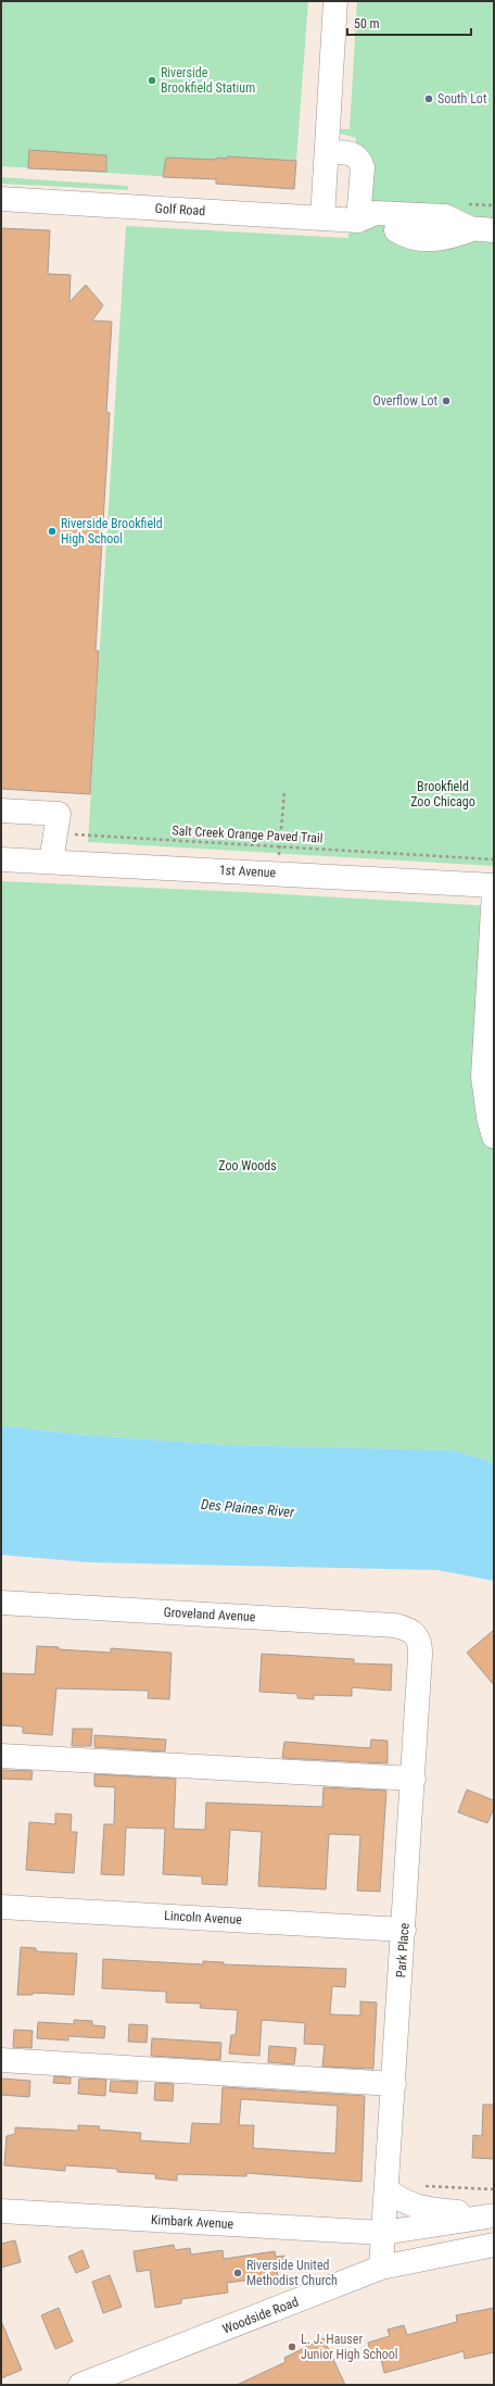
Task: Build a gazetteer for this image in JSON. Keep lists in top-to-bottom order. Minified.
{"streets":{"street":["Golf Road","1st Avenue","Groveland Avenue","Lincoln Avenue","Park Place","Kimbark Avenue","Woodside Road"],"path":["Salt Creek Orange Paved Trail"]},"crossings":[["Groveland Avenue","Park Place"],["Lincoln Avenue","Park Place"],["Park Place","Kimbark Avenue"],["Park Place","Woodside Road"]],"water":["Des Plaines River"],"parks":["Brookfield Zoo Chicago","Zoo Woods"],"places":["Riverside Brookfield Statium","South Lot","Overflow Lot","Riverside Brookfield High School","Riverside United Methodist Church","L. J. Hauser Junior High School"],"scale_bar":"50 m"}
